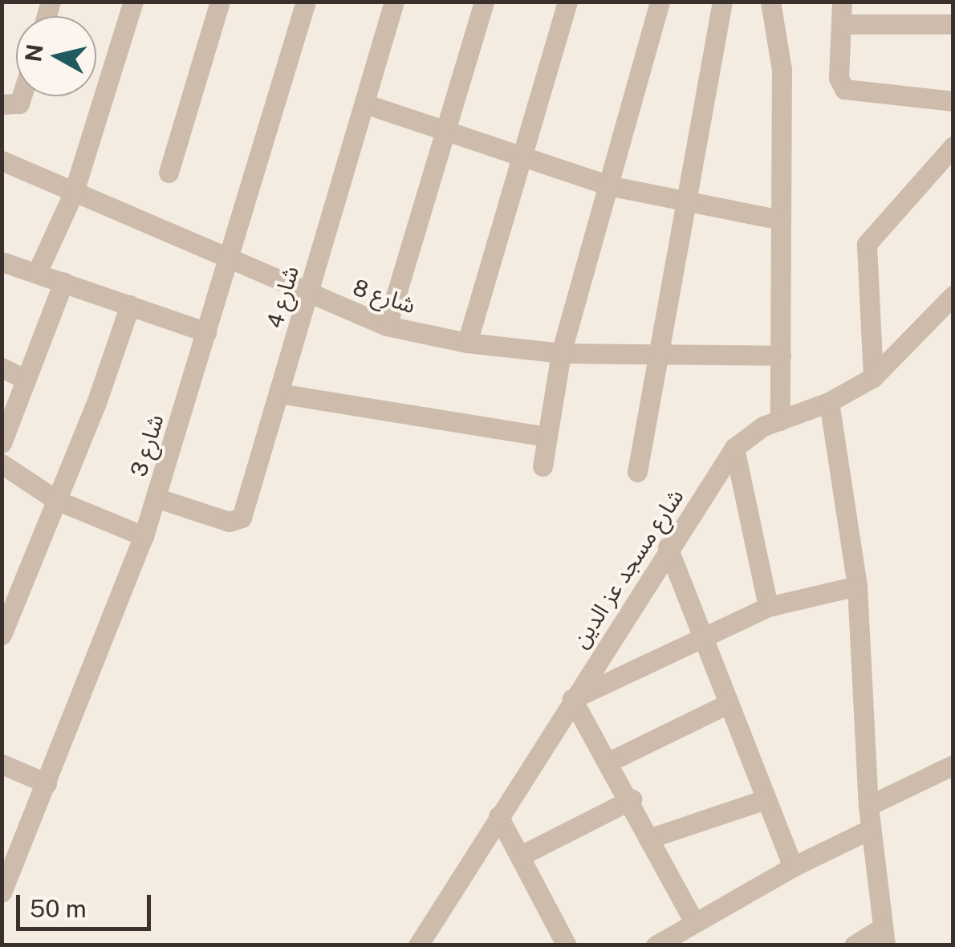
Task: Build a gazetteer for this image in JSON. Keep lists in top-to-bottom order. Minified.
{"streets":{"street":["شارع 8","شارع 4","شارع 3","شارع مسجد عز الدين"]},"crossings":[["شارع 8","شارع 4"],["شارع 8","شارع 3"],["شارع 4","شارع 3"]],"scale_bar":"50 m","north":"left"}
